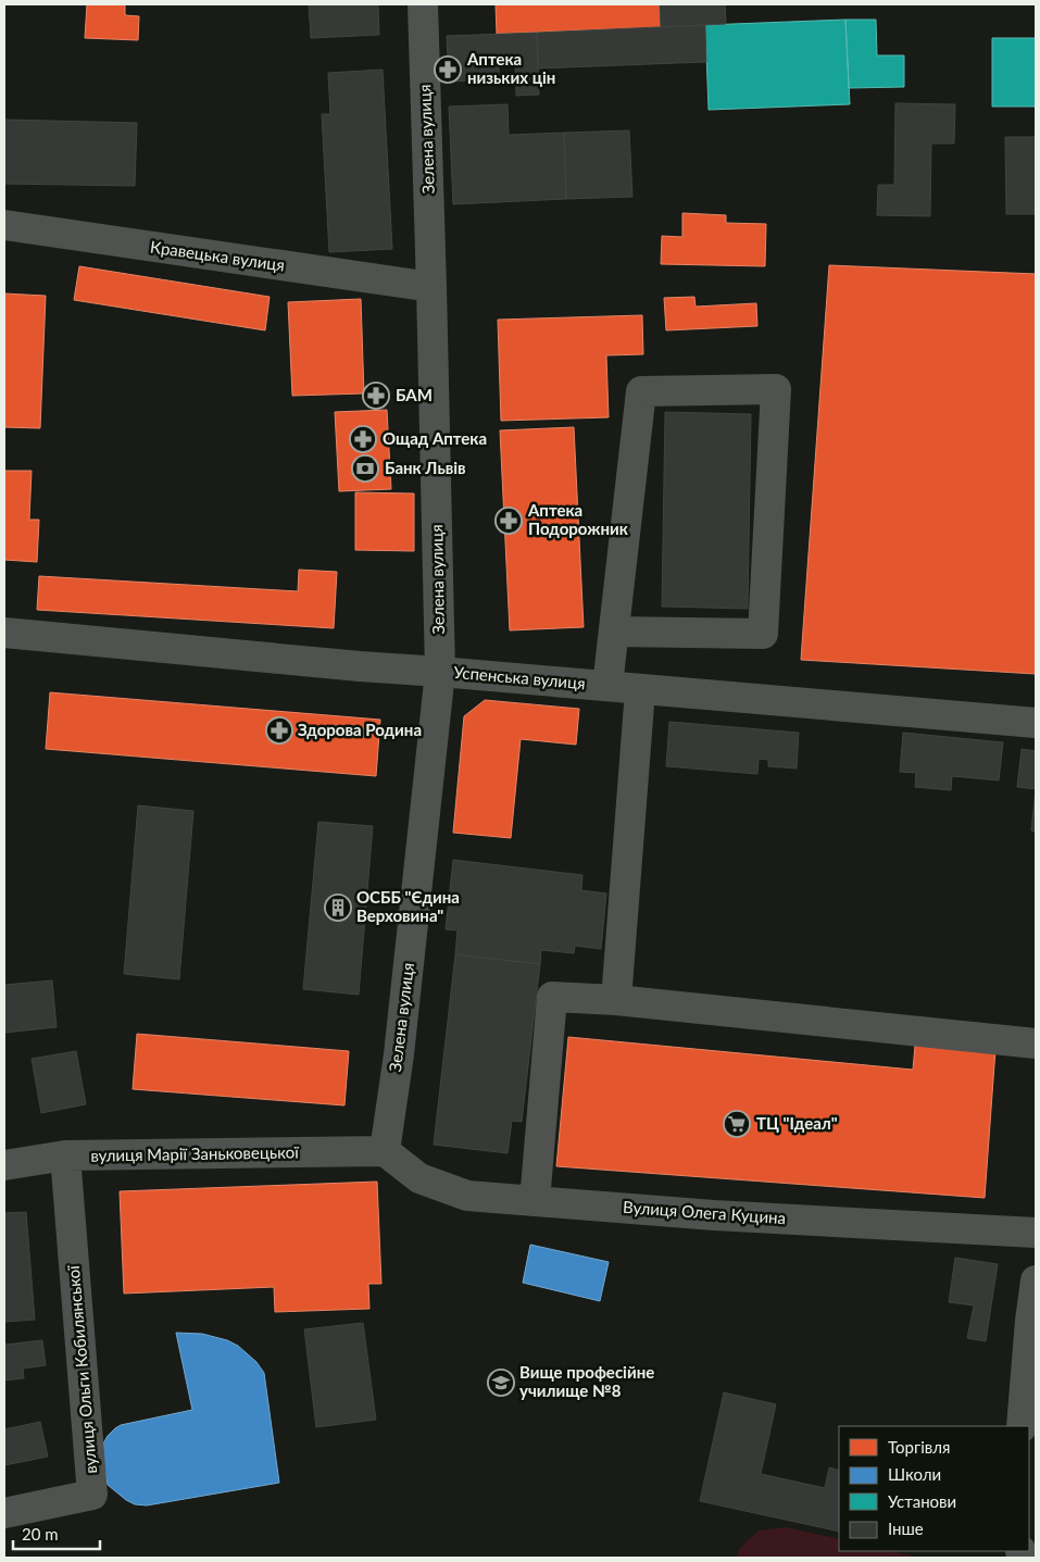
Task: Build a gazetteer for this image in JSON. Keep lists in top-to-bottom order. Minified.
{"streets":{"street":["Зелена вулиця","Кравецька вулиця","Успенська вулиця","вулиця Марії Заньковецької","Вулиця Олега Куцина","вулиця Ольги Кобилянської"]},"crossings":[["Зелена вулиця","Кравецька вулиця"],["Зелена вулиця","Успенська вулиця"],["Зелена вулиця","вулиця Марії Заньковецької"],["Зелена вулиця","Вулиця Олега Куцина"],["вулиця Марії Заньковецької","Вулиця Олега Куцина"],["вулиця Марії Заньковецької","вулиця Ольги Кобилянської"]],"places":{"pharmacy":["Аптека низьких цін","БАМ","Ощад Аптека","Аптека Подорожник","Здорова Родина"],"bank":["Банк Львів"],"building":["ОСББ \"Єдина Верховина\""],"supermarket":["ТЦ \"Ідеал\""],"school or university":["Вище професійне училище №8"]},"legend":["Торгівля","Школи","Установи","Інше"],"scale_bar":"20 m"}
